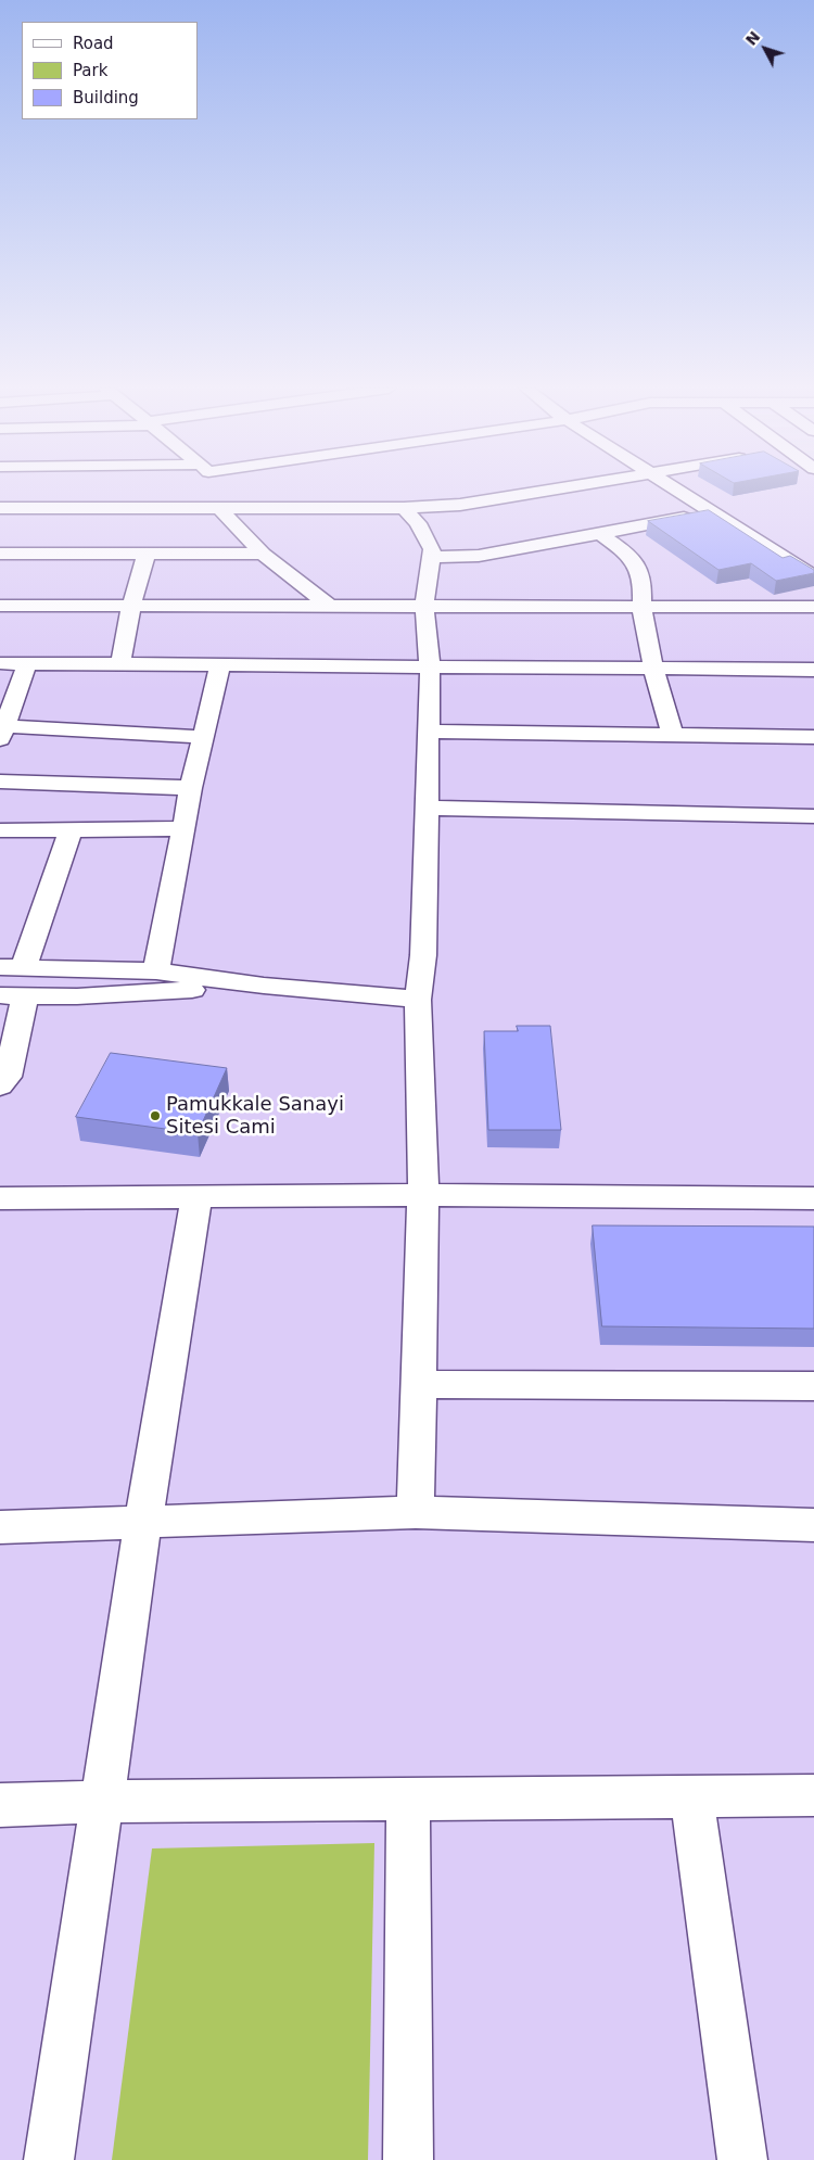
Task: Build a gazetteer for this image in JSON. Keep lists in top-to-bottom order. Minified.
{"places":["Pamukkale Sanayi Sitesi Cami"],"legend":["Road","Park","Building"],"north":"top left"}
